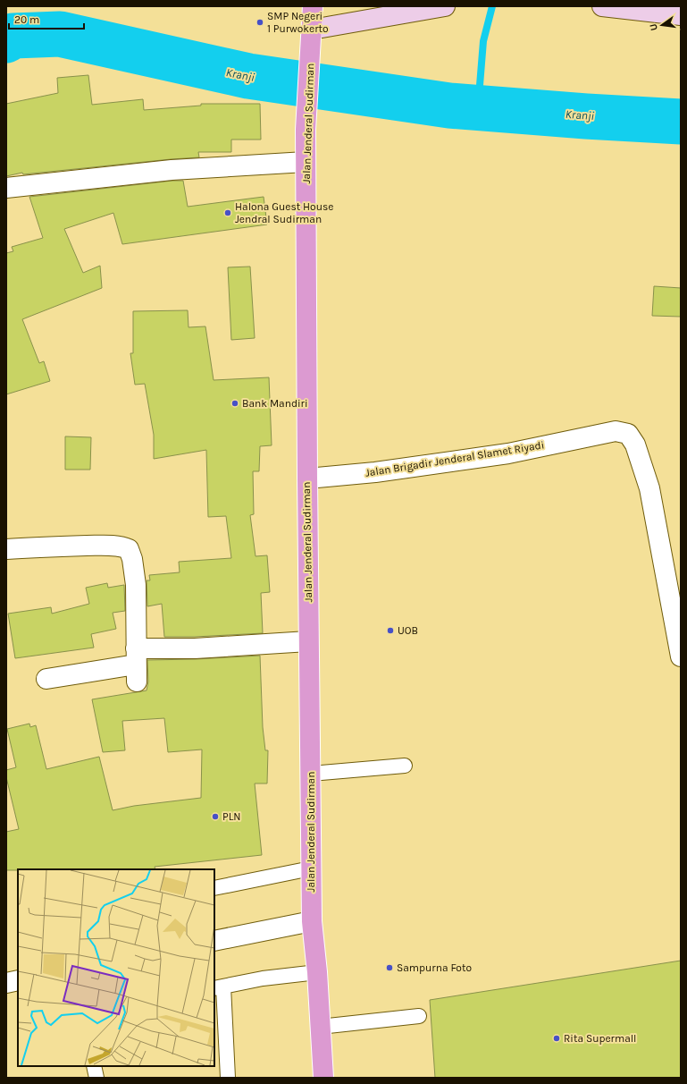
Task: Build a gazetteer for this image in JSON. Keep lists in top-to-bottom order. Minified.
{"streets":{"main road":["Jalan Jenderal Sudirman"],"street":["Jalan Brigadir Jenderal Slamet Riyadi"]},"crossings":[["Jalan Jenderal Sudirman","Jalan Brigadir Jenderal Slamet Riyadi"]],"water":["Kranji"],"places":["SMP Negeri 1 Purwokerto","Halona Guest House Jendral Sudirman","Bank Mandiri","UOB","PLN","Sampurna Foto","Rita Supermall"],"scale_bar":"20 m","north":"left"}
